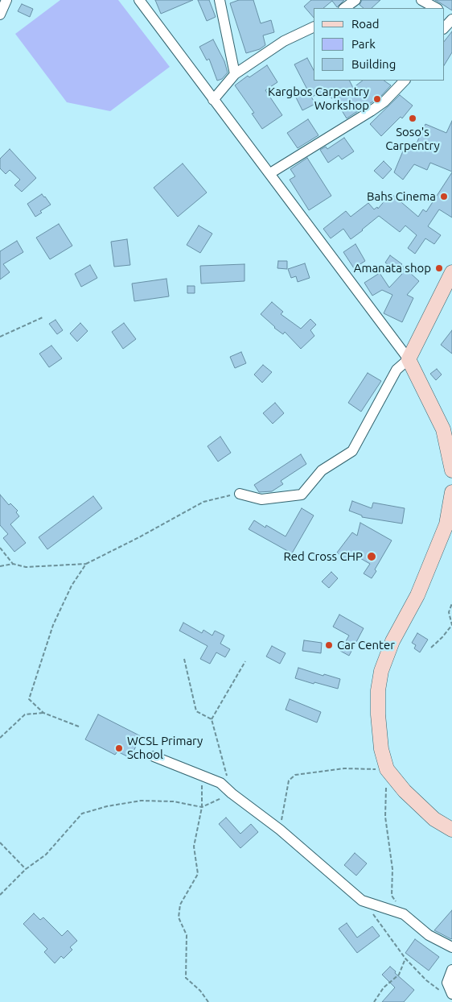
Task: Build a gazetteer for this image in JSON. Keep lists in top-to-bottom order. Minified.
{"places":["Kargbos Carpentry Workshop","Soso's Carpentry","Bahs Cinema","Amanata shop","Red Cross CHP","Car Center","WCSL Primary School"],"legend":["Road","Park","Building"]}
